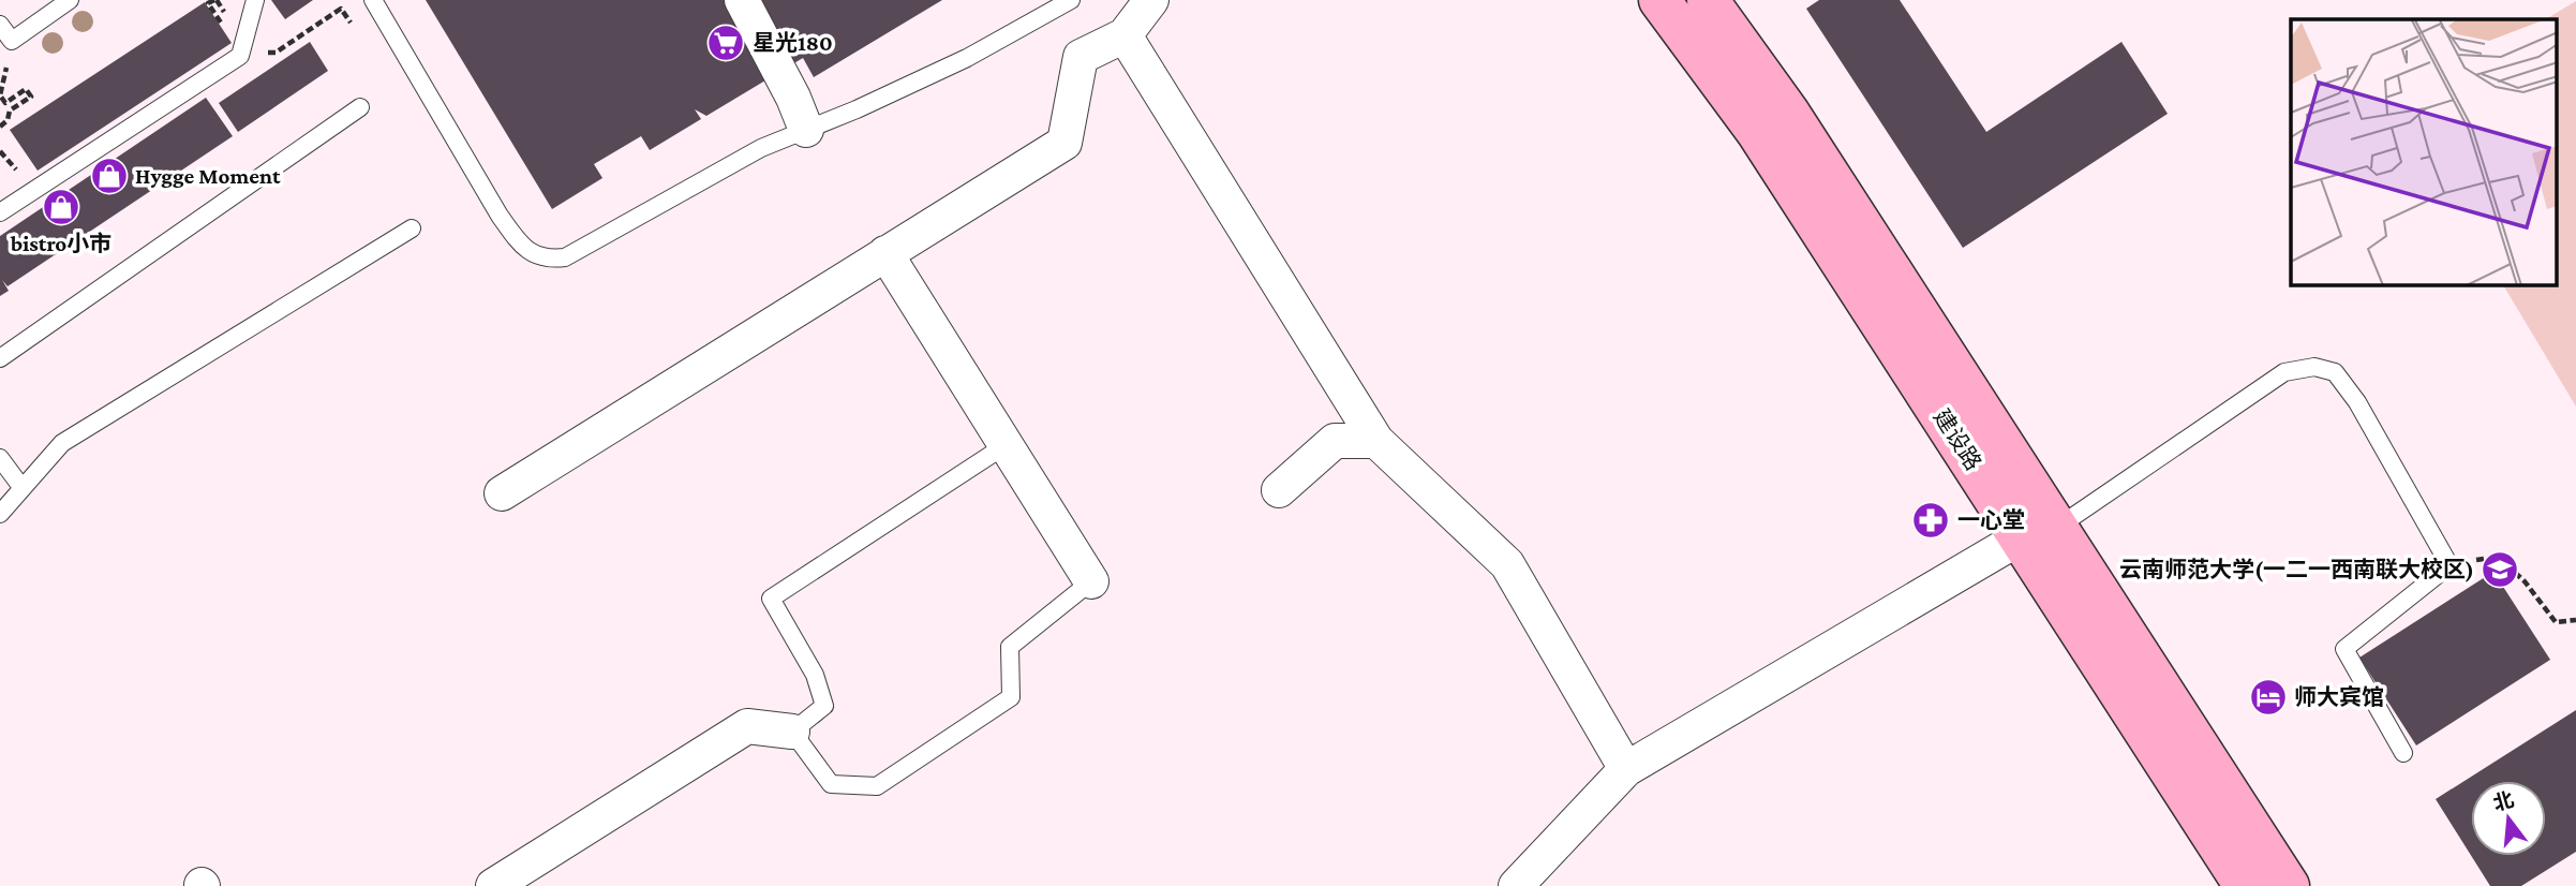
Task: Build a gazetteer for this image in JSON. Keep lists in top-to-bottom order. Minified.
{"streets":{"street":["建设路"]},"places":{"supermarket":["星光180"],"shop":["Hygge Moment","bistro小市"],"pharmacy":["一心堂"],"school or university":["云南师范大学(一二一西南联大校区)"],"hotel":["师大宾馆"]},"north":"top"}
